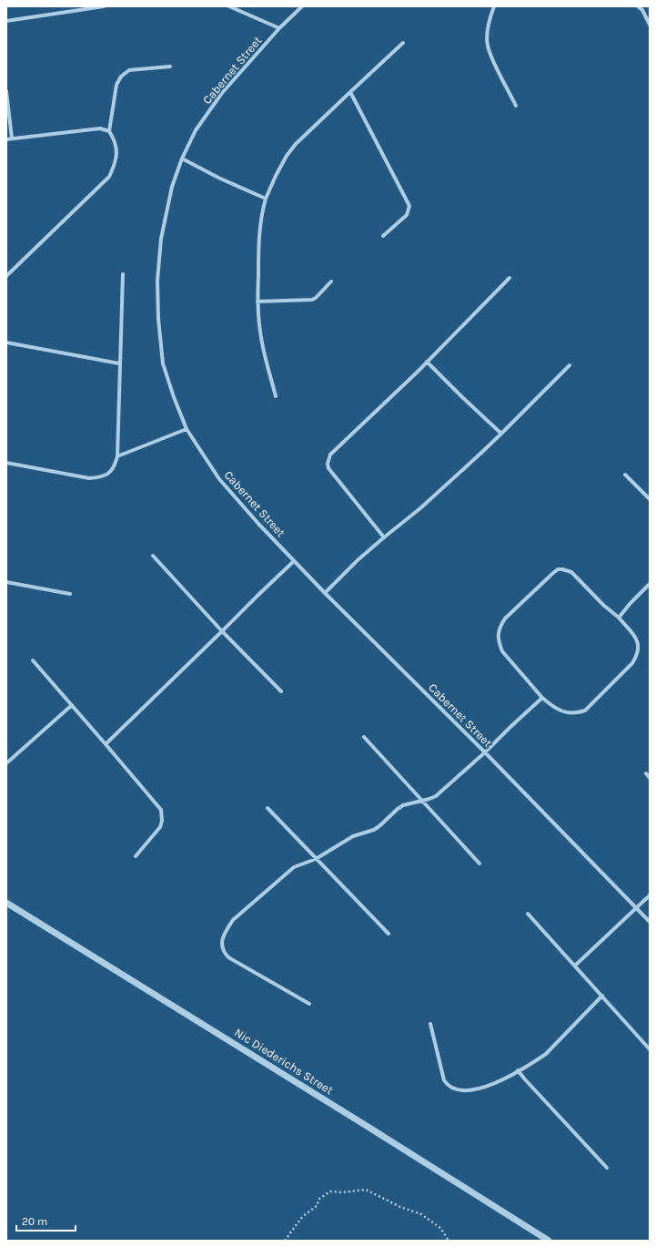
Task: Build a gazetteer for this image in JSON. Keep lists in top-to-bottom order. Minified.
{"streets":{"street":["Cabernet Street","Nic Diederichs Street"]},"scale_bar":"20 m"}
